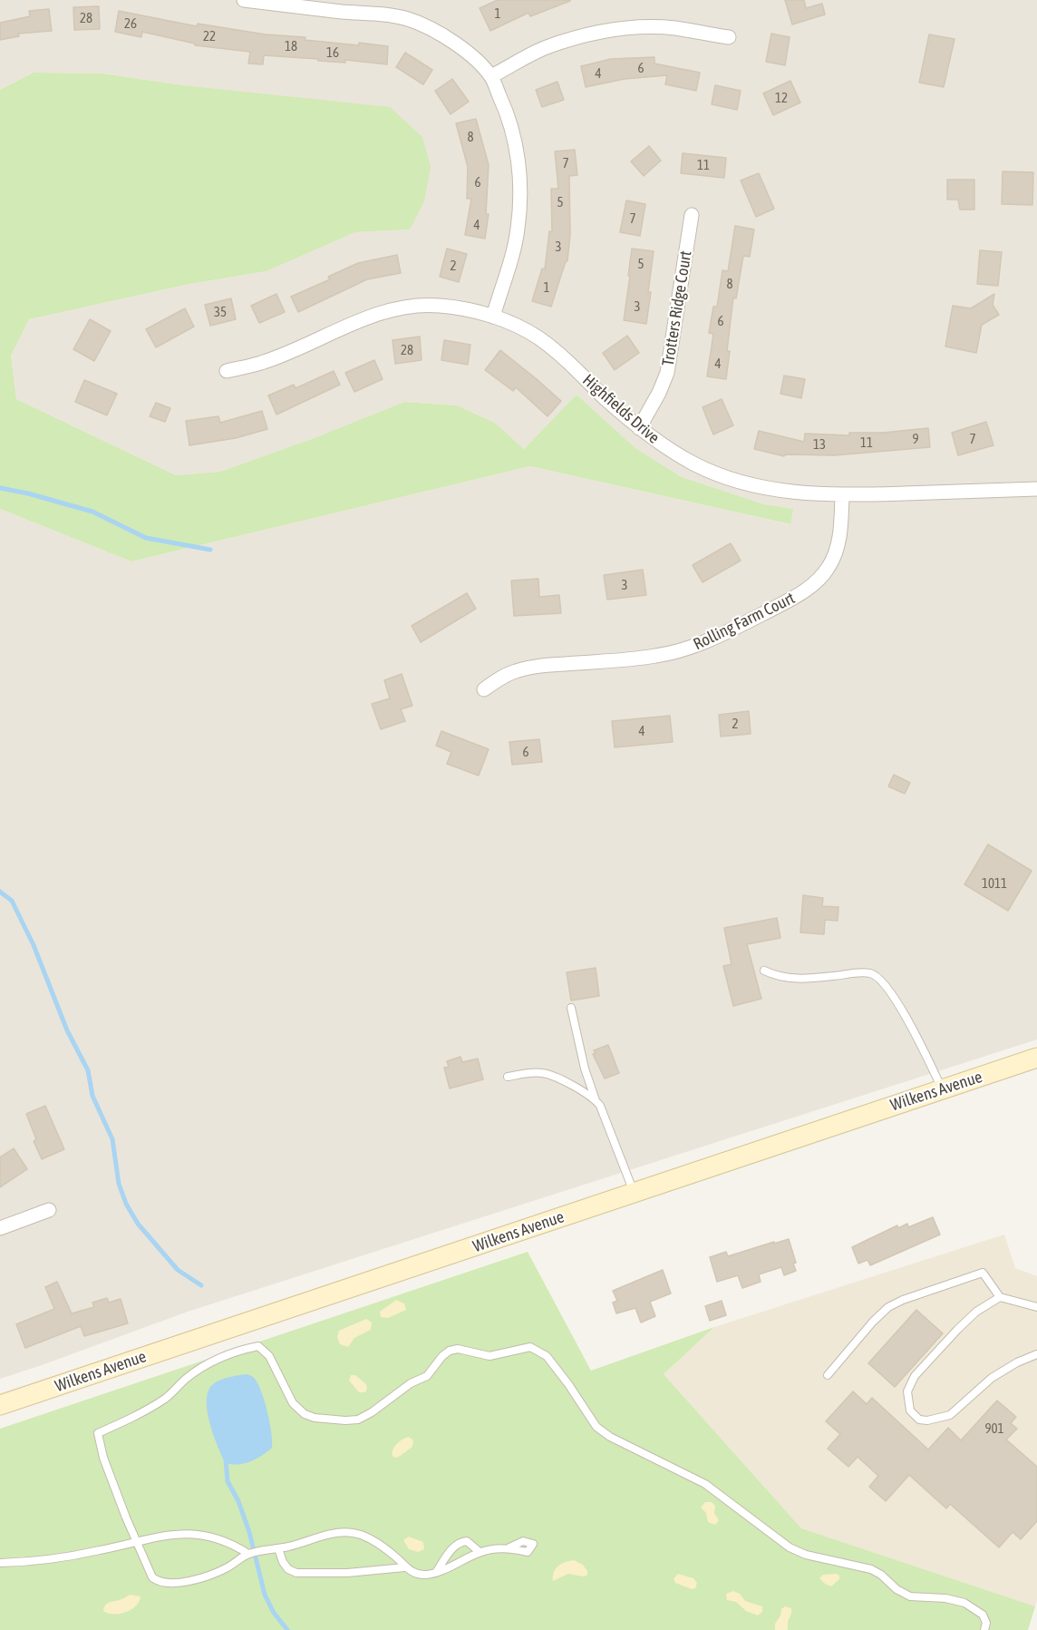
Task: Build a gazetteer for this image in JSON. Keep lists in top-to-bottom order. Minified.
{"streets":{"main road":["Wilkens Avenue"],"street":["Trotters Ridge Court","Highfields Drive","Rolling Farm Court"]},"crossings":[["Trotters Ridge Court","Highfields Drive"],["Highfields Drive","Rolling Farm Court"]],"house_numbers":["1","28","26","22","18","16","6","4","12","8","7","11","6","5","7","4","3","5","2","8","1","3","35","6","28","4","9","7","11","13","3","2","4","6","1011","901"]}
